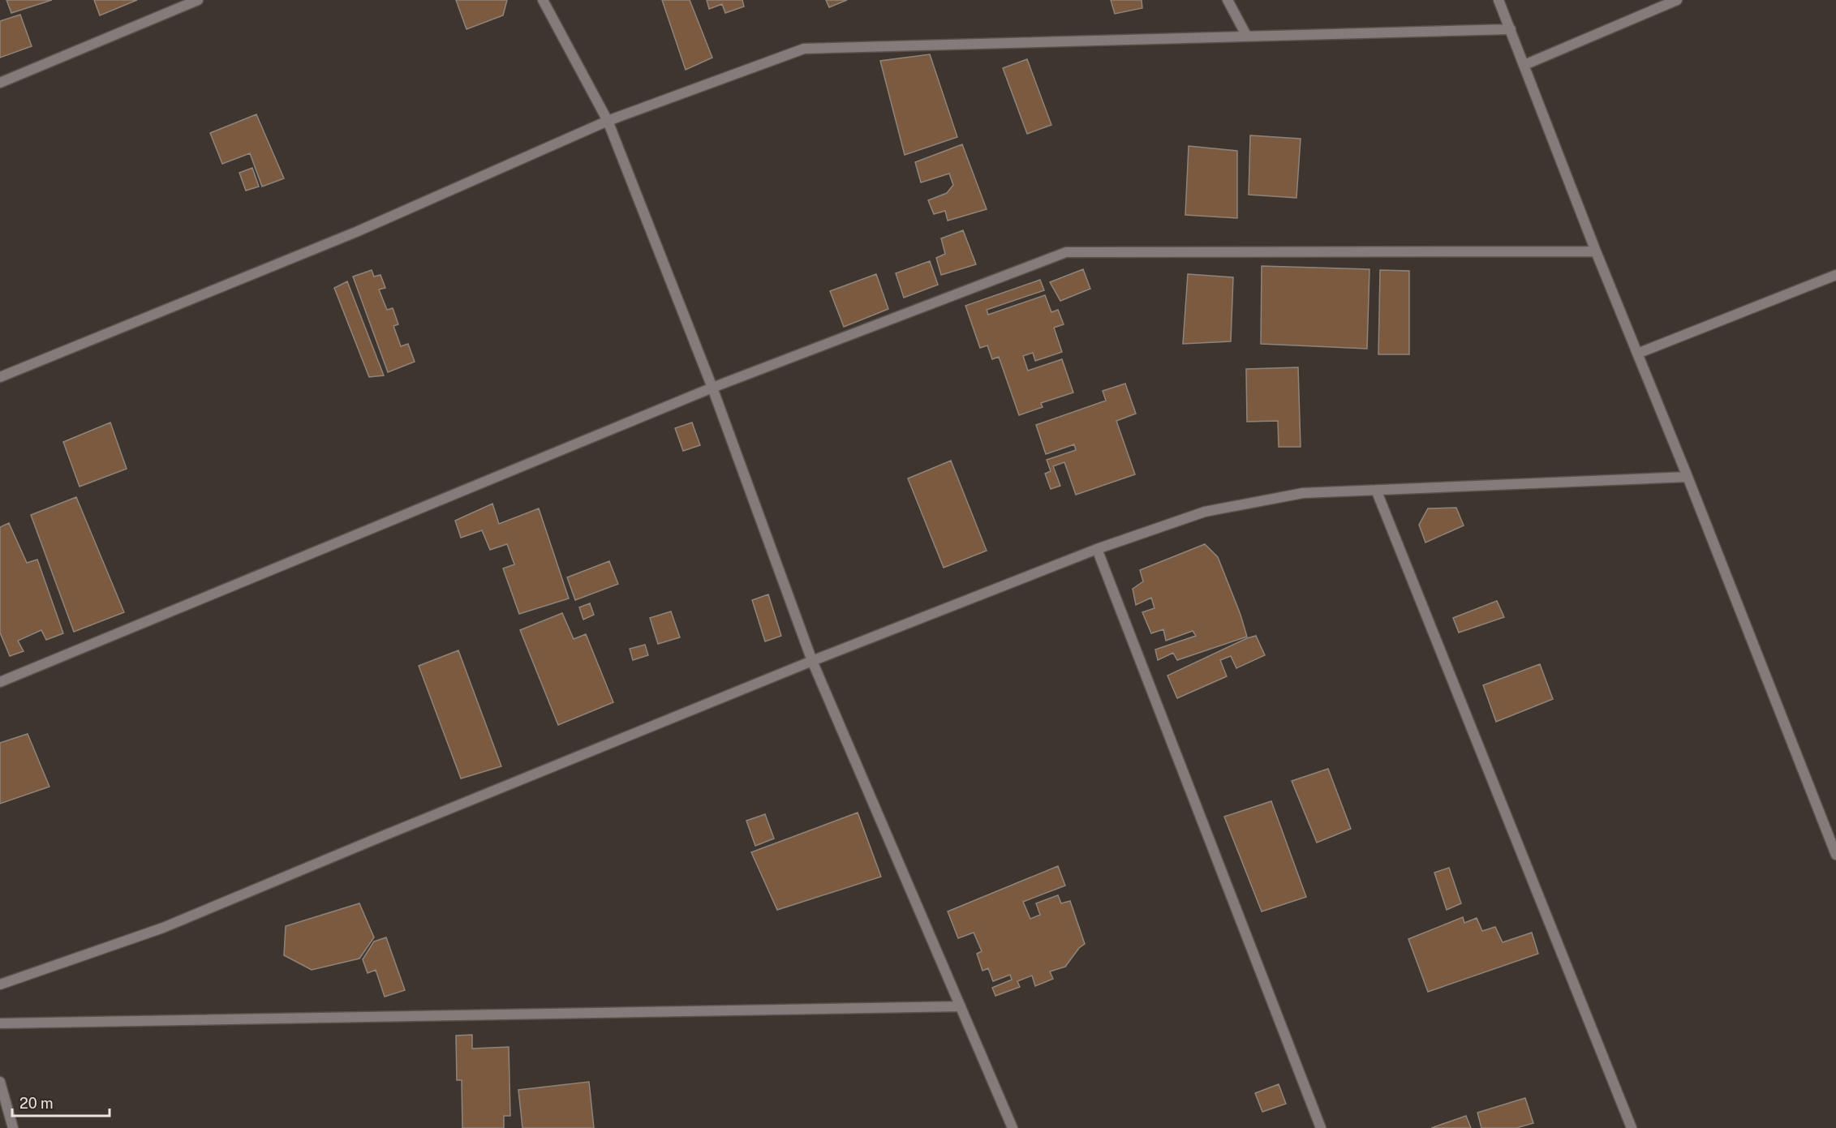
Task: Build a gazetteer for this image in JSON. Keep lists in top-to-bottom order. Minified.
{"scale_bar":"20 m"}
